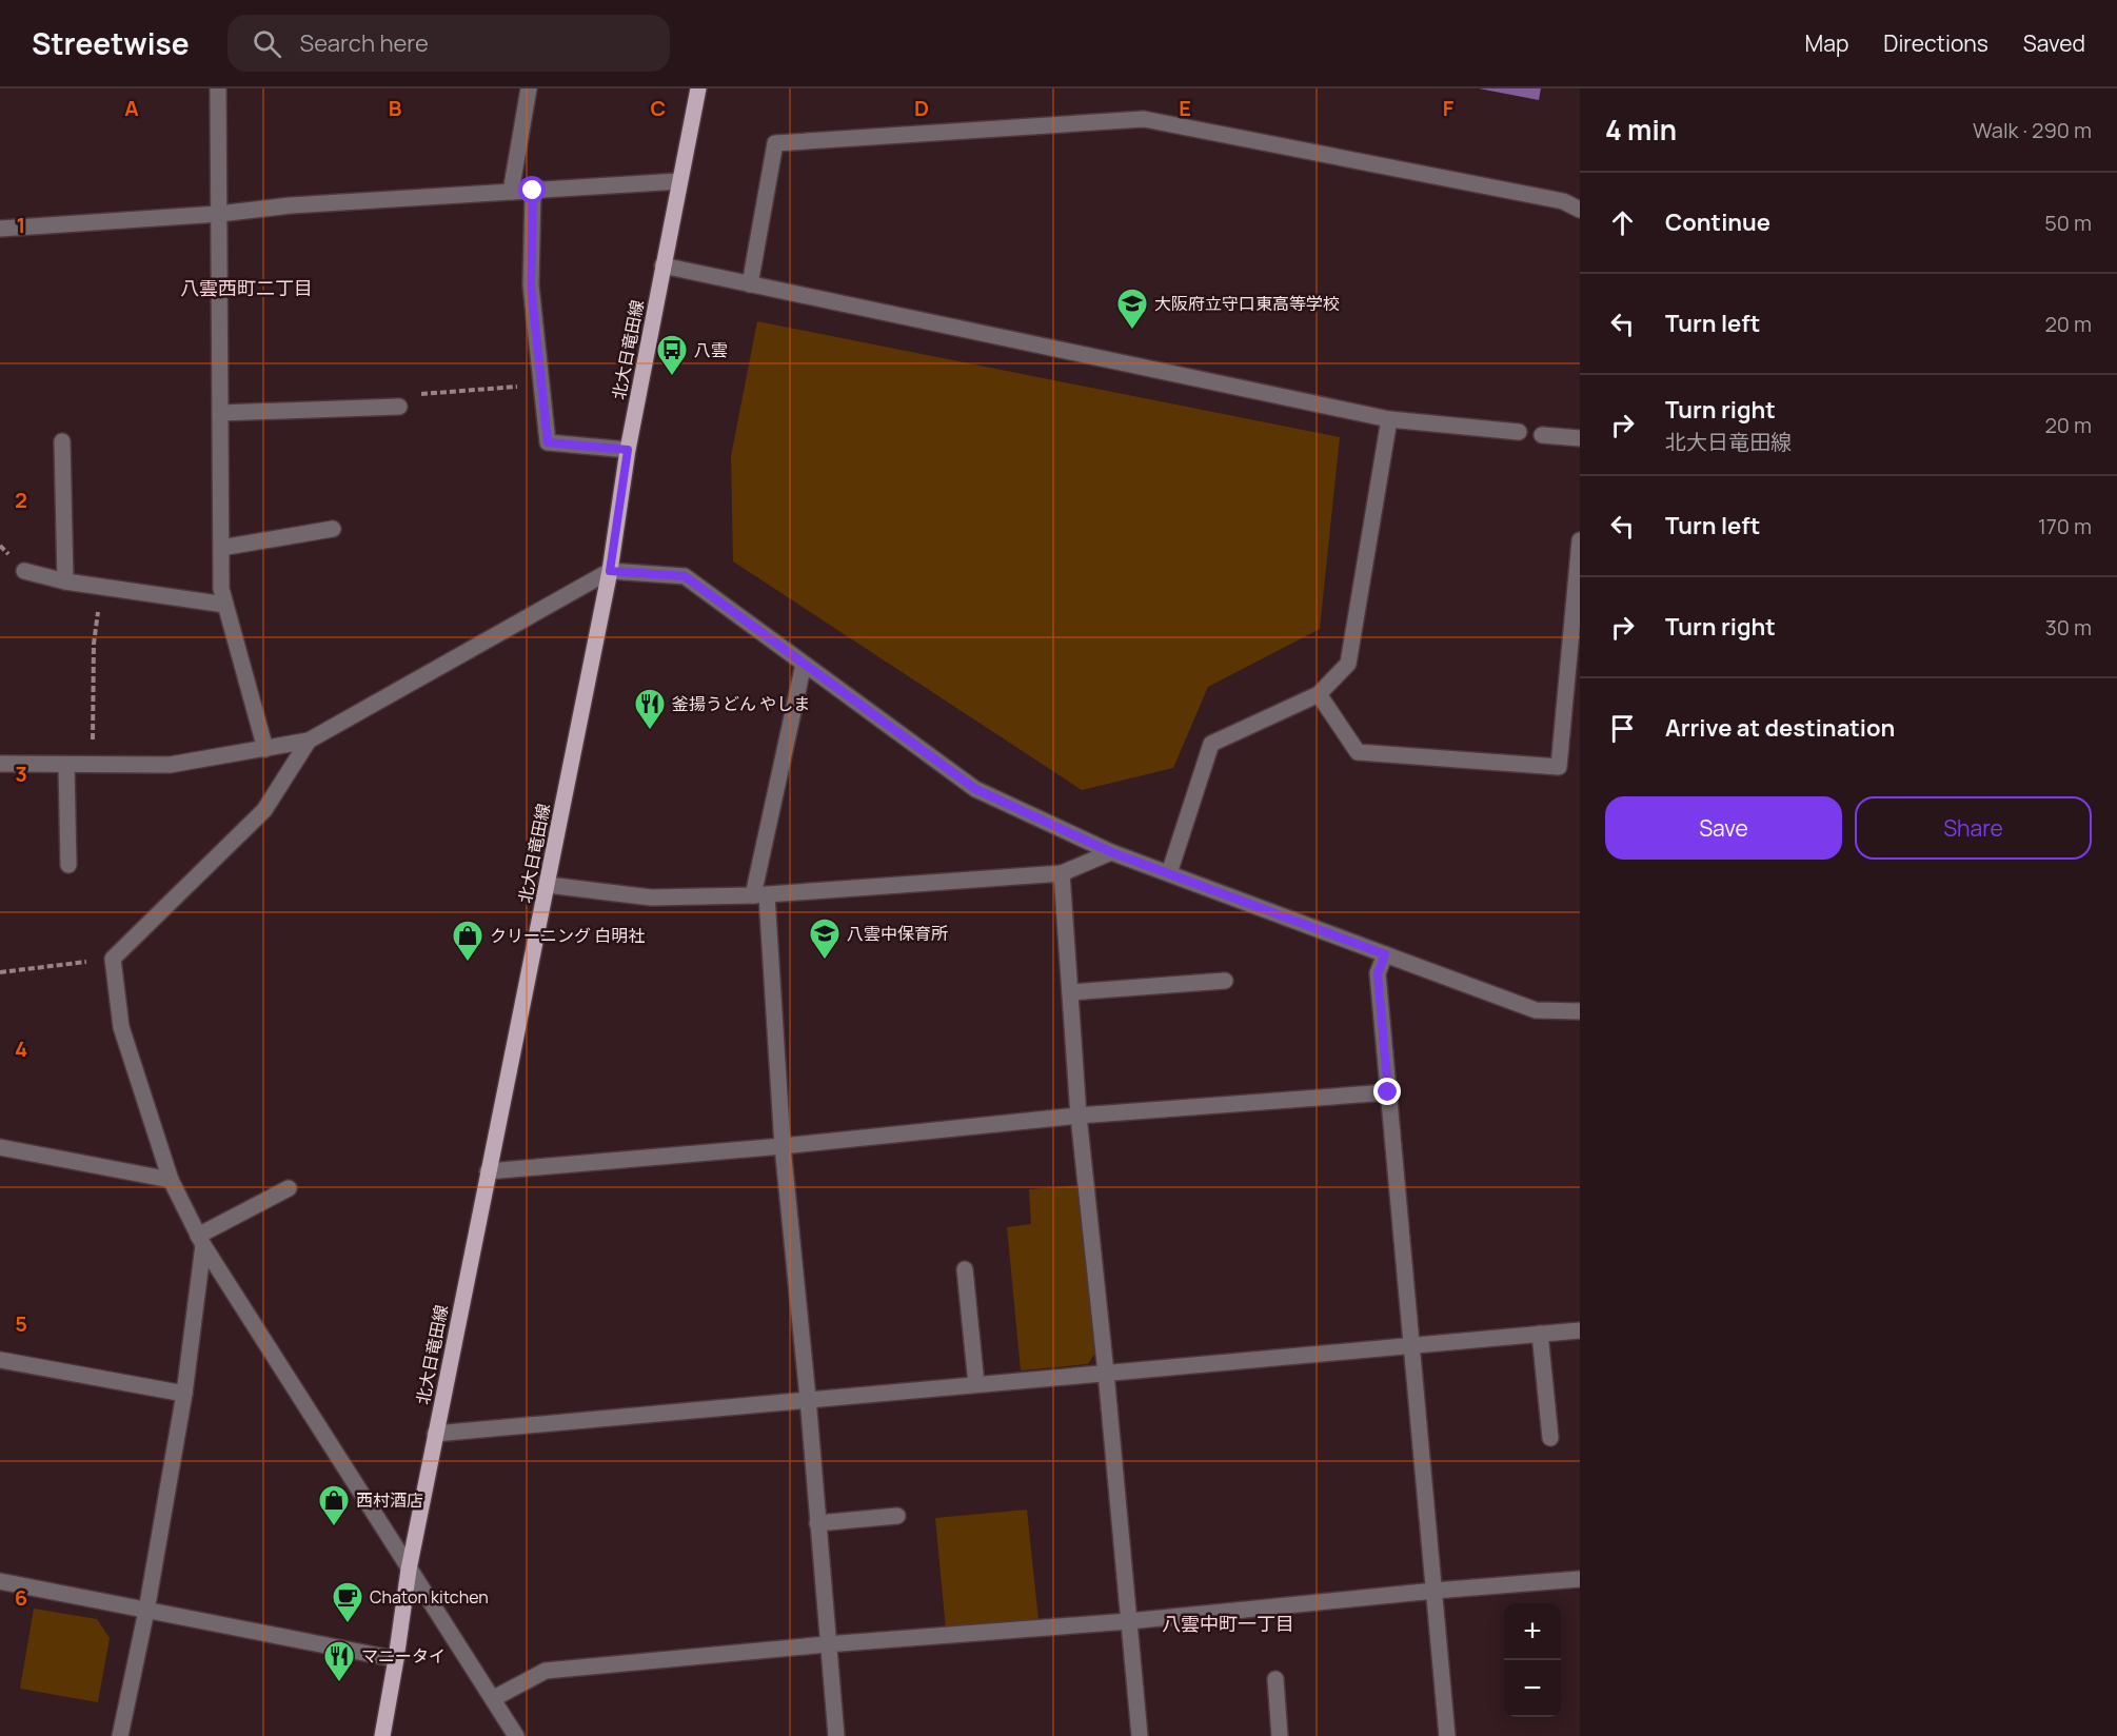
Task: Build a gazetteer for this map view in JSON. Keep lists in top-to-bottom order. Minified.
{"streets":{"main road":["北大日竜田線"]},"districts":["八雲西町二丁目","八雲中町一丁目"],"places":{"school or university":["大阪府立守口東高等学校","八雲中保育所"],"bus stop":["八雲"],"restaurant":["釜揚うどん やしま","マニータイ"],"shop":["クリーニング 白明社","西村酒店"],"cafe":["Chaton kitchen"]},"page":{"header":"Streetwise","search":"Search here","nav":["Map","Directions","Saved"],"heading":["4 min","Walk · 290 m"],"list":[["Continue","50 m"],["Turn left","20 m"],["Turn right","北大日竜田線","20 m"],["Turn left","170 m"],["Turn right","30 m"],"Arrive at destination"],"buttons":["Save","Share"],"map_buttons":["+","−"]},"grid":{"columns":["A","B","C","D","E","F"],"rows":["1","2","3","4","5","6"]}}
